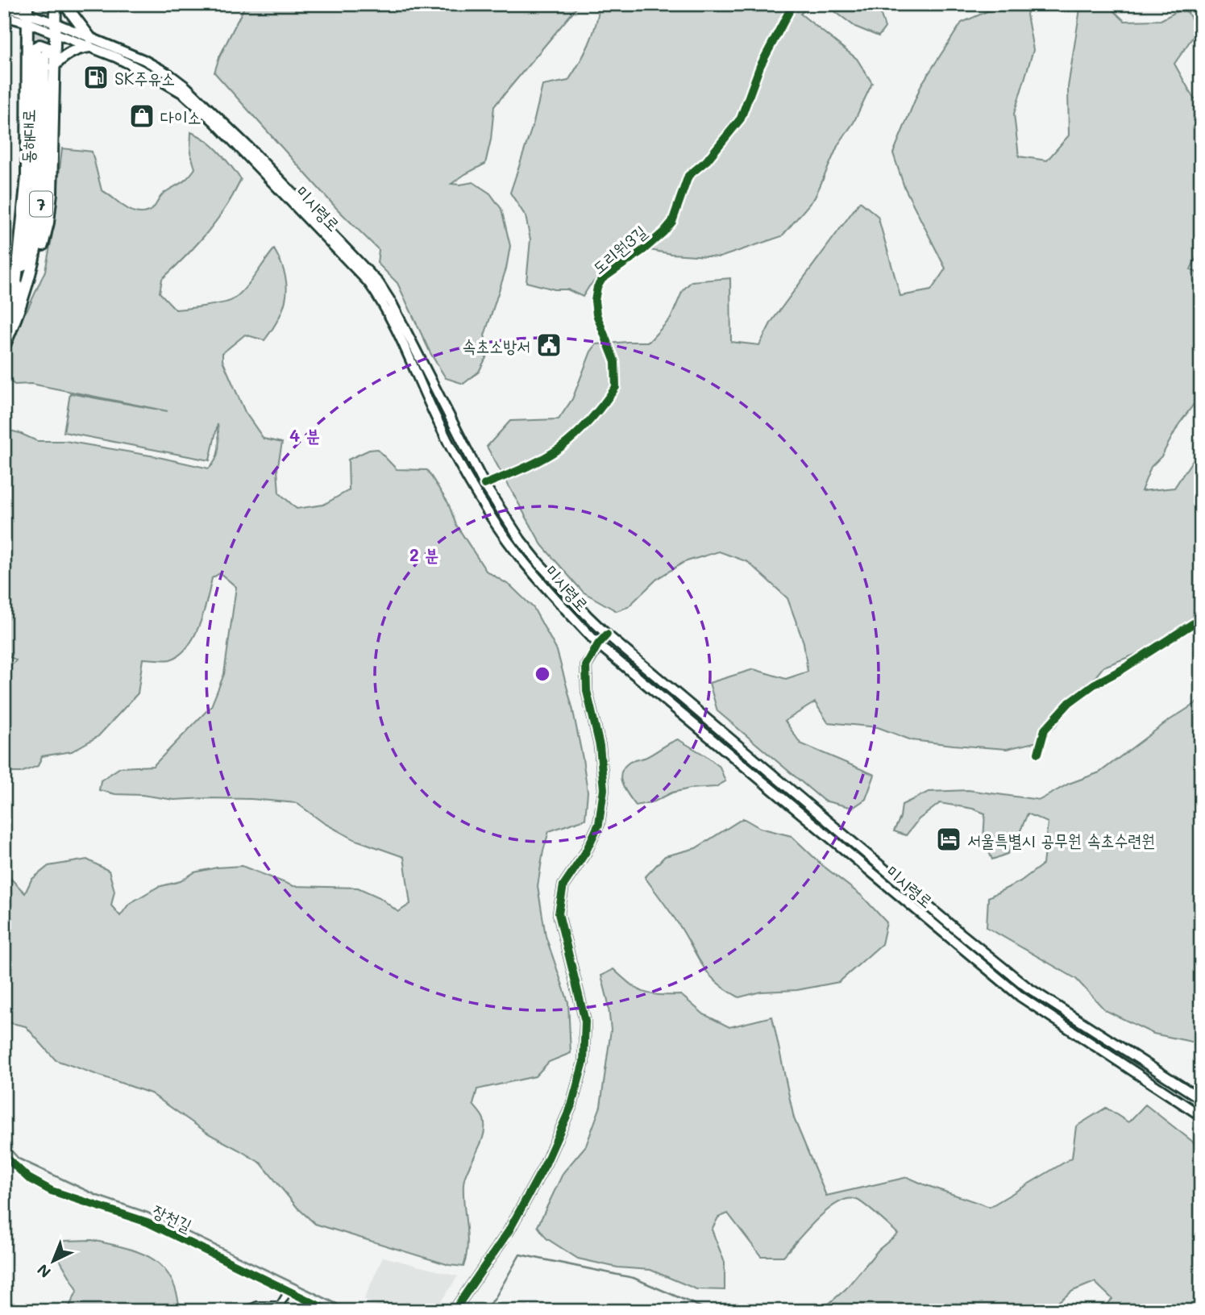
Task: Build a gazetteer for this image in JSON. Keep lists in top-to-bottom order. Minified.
{"streets":{"main road":["동해대로","7","미시령로"],"street":["도리원3길","장천길"]},"crossings":[["미시령로","도리원3길"]],"places":{"fuel station":["SK주유소"],"shop":["다이소"],"public building":["속초소방서"],"hotel":["서울특별시 공무원 속초수련원"]},"north":"bottom left","rings":["4 분","2 분"]}
